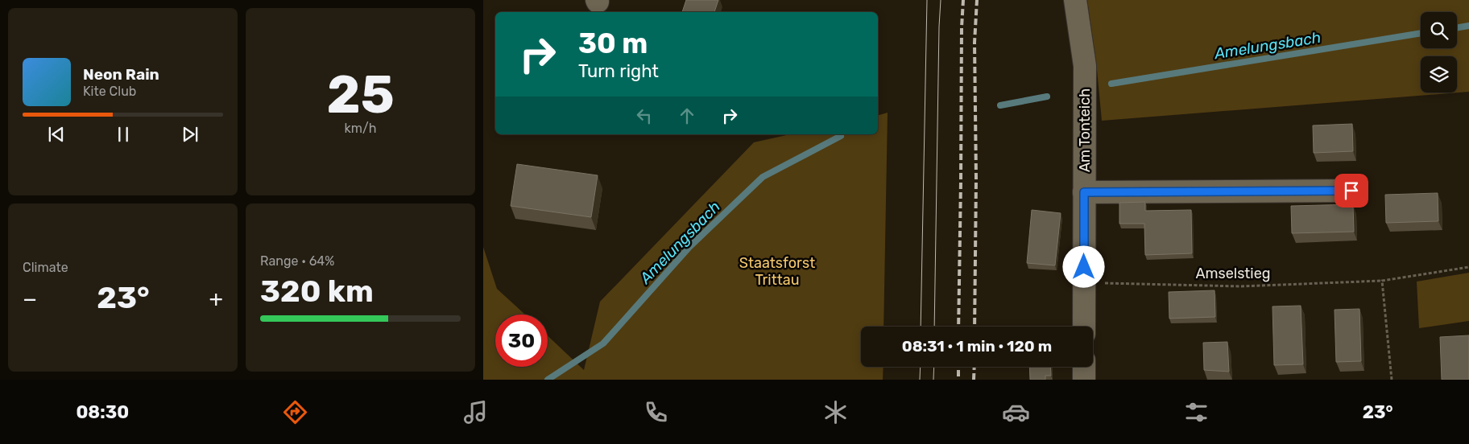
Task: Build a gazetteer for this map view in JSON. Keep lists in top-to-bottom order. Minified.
{"streets":{"street":["Am Tonteich"],"path":["Amselstieg"]},"crossings":[["Am Tonteich","Amselstieg"]],"water":["Amelungsbach"],"parks":["Staatsforst Trittau"],"page":{"tile":[["25","km/h"],"Climate",["Range · 64%","320 km"]],"turn":["30 m","Turn right"],"song":["Neon Rain","Kite Club"],"heat":["−","23°","+"],"limit":"30","trip":"08:31 · 1 min · 120 m","tabs":["08:30","23°"]}}
